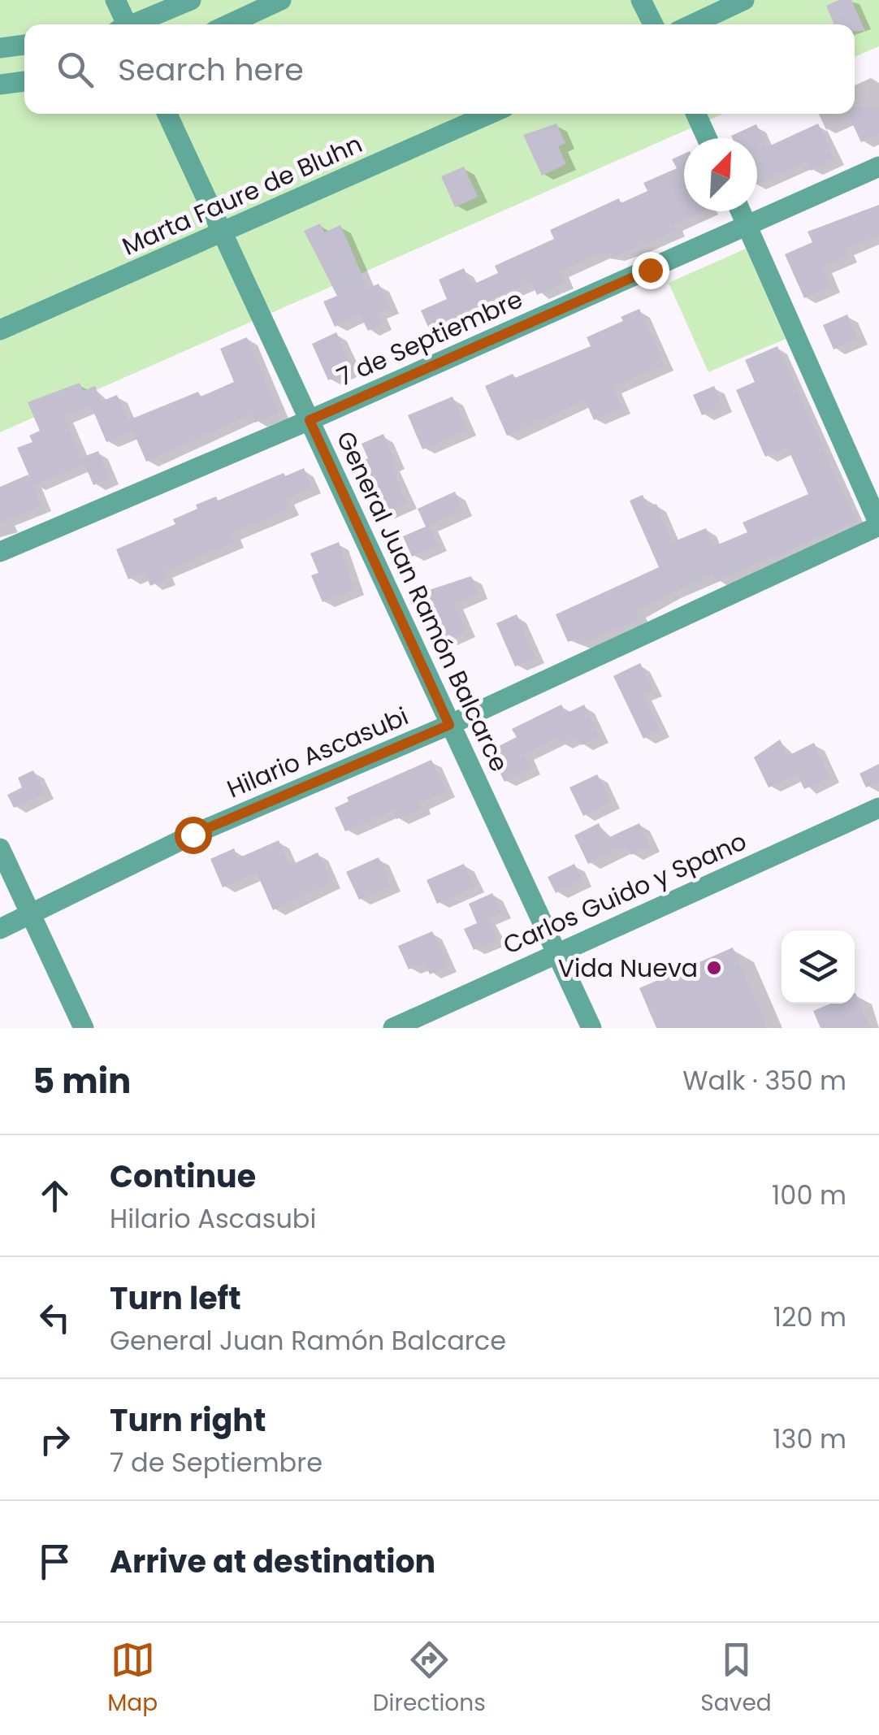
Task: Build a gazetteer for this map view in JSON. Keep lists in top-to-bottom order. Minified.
{"streets":{"street":["Marta Faure de Bluhn","7 de Septiembre","General Juan Ramón Balcarce","Hilario Ascasubi","Carlos Guido y Spano"]},"crossings":[["Marta Faure de Bluhn","General Juan Ramón Balcarce"],["7 de Septiembre","General Juan Ramón Balcarce"],["General Juan Ramón Balcarce","Hilario Ascasubi"],["General Juan Ramón Balcarce","Carlos Guido y Spano"]],"places":["Vida Nueva"],"north":"top right","page":{"search":"Search here","heading":["5 min","Walk · 350 m"],"list":[["Continue","Hilario Ascasubi","100 m"],["Turn left","General Juan Ramón Balcarce","120 m"],["Turn right","7 de Septiembre","130 m"],"Arrive at destination"],"nav":["Map","Directions","Saved"]}}
